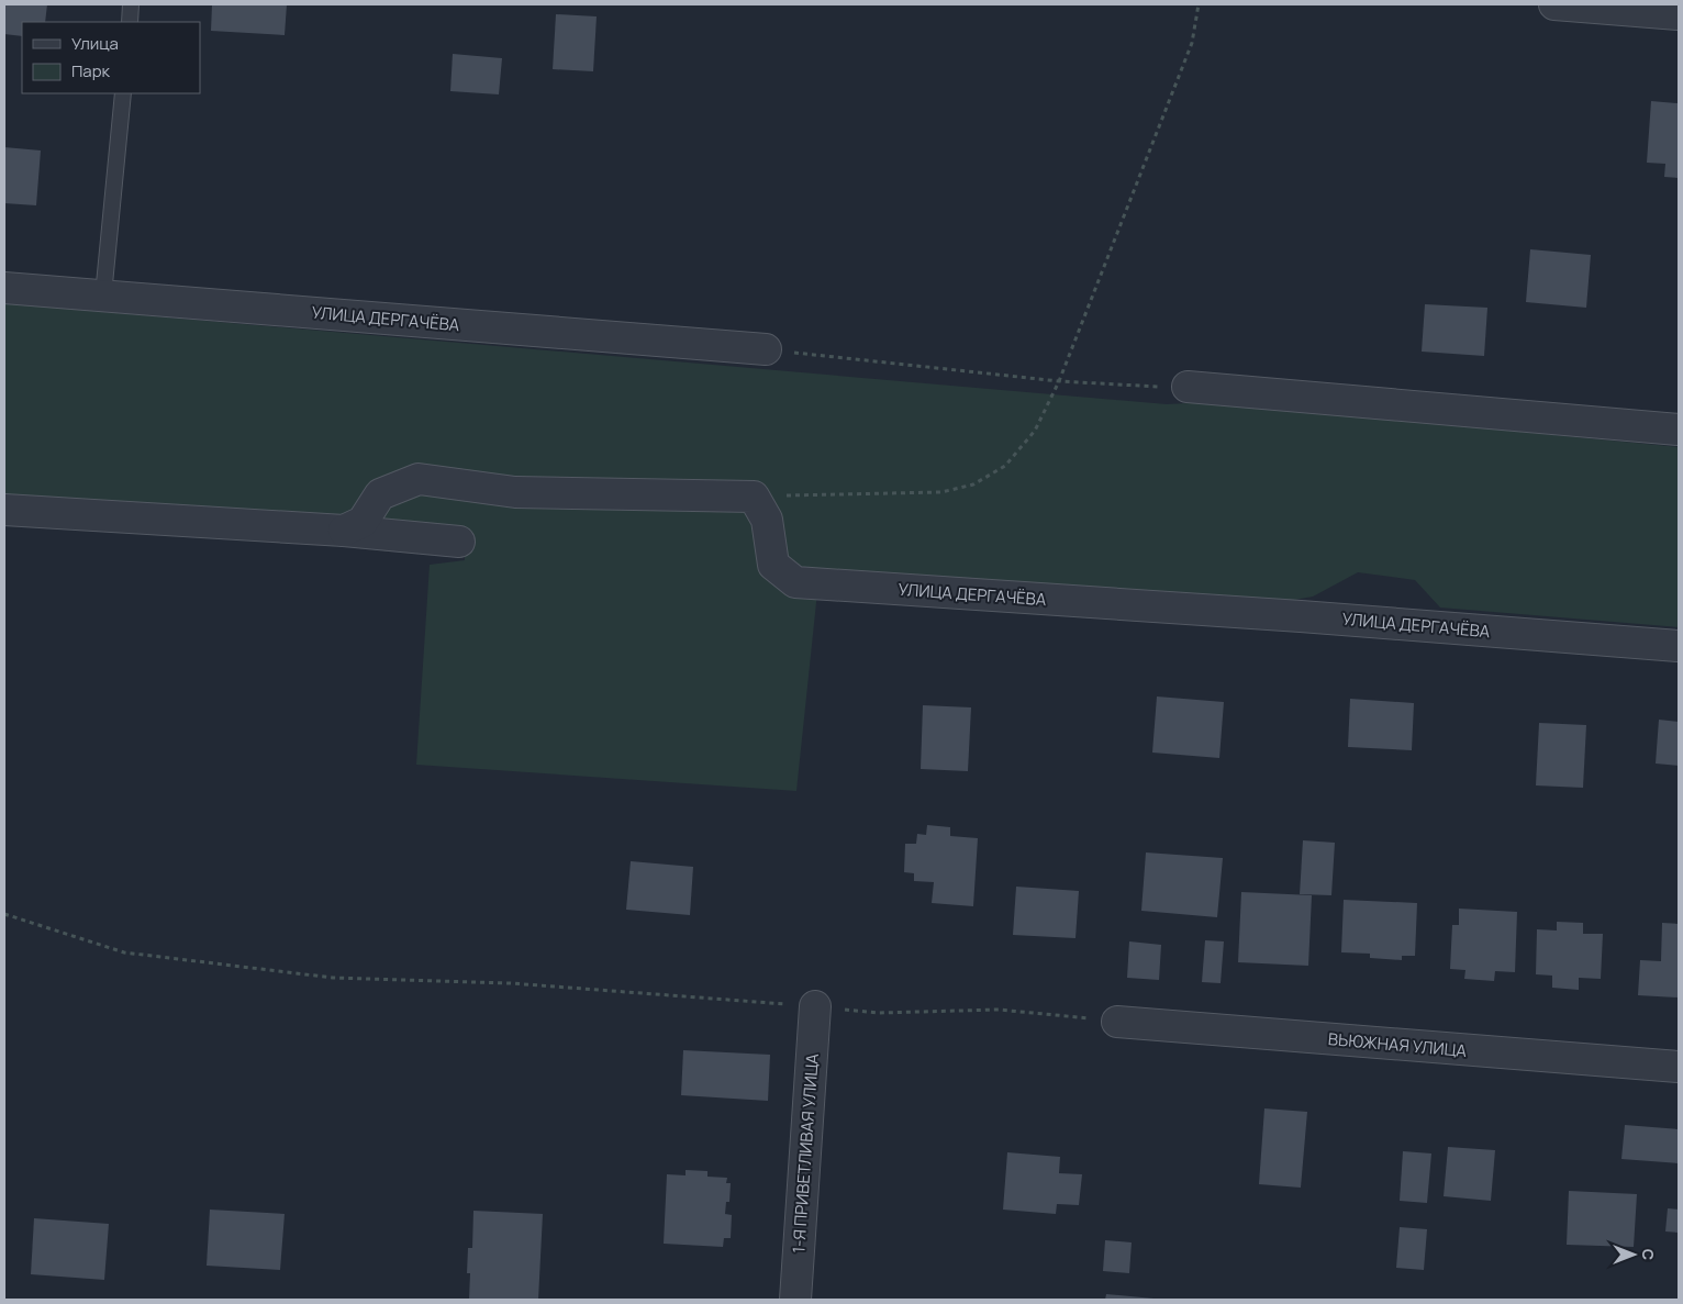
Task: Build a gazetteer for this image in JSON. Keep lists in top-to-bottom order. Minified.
{"streets":{"street":["УЛИЦА ДЕРГАЧЁВА","ВЬЮЖНАЯ УЛИЦА","1-Я ПРИВЕТЛИВАЯ УЛИЦА"]},"legend":["Улица","Парк"],"north":"right"}
